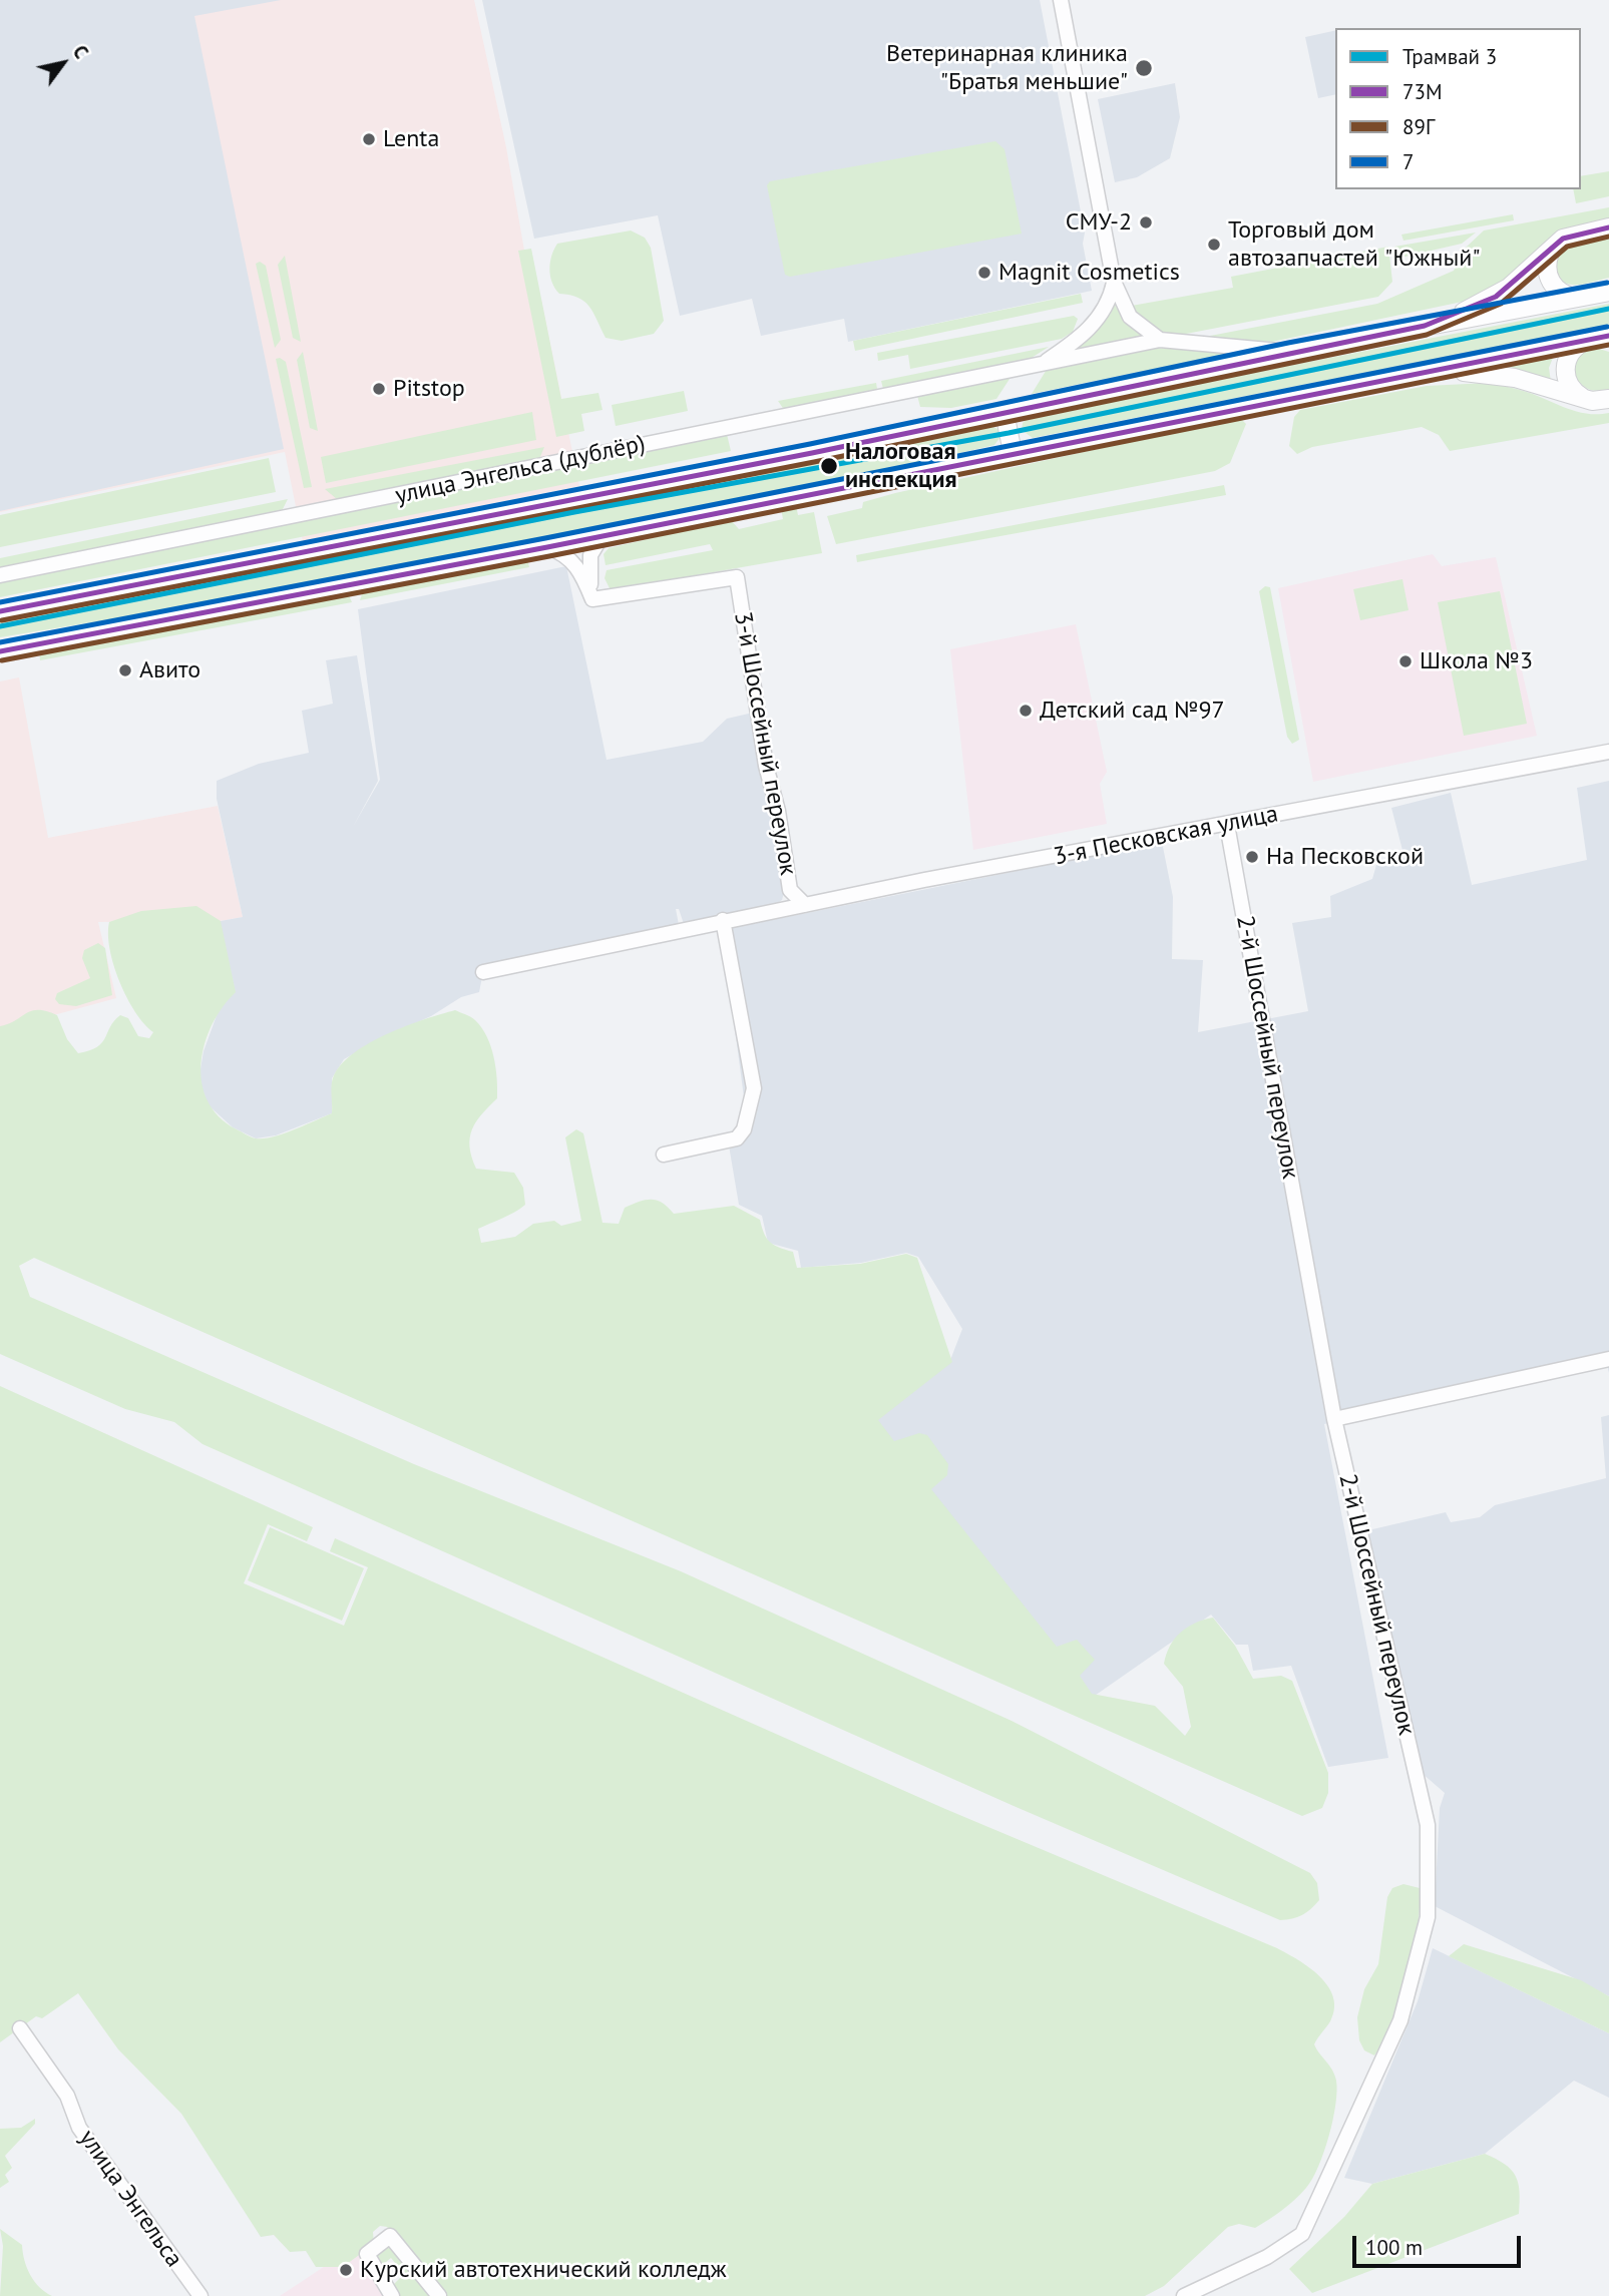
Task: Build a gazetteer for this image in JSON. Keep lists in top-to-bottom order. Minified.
{"streets":{"street":["улица Энгельса (дублёр)","3-й Шоссейный переулок","3-я Песковская улица","2-й Шоссейный переулок","улица Энгельса"]},"crossings":[["3-й Шоссейный переулок","3-я Песковская улица"],["3-я Песковская улица","2-й Шоссейный переулок"]],"places":["Ветеринарная клиника \"Братья меньшие\"","Lenta","СМУ-2","Торговый дом автозапчастей \"Южный\"","Magnit Cosmetics","Pitstop","Налоговая инспекция","Школа №3","Авито","Детский сад №97","На Песковской","Курский автотехнический колледж"],"lines":["transit line 73М","transit line 89Г","transit line 7","tram line 3"],"legend":["Трамвай 3","73М","89Г","7"],"scale_bar":"100 m","north":"top right"}
